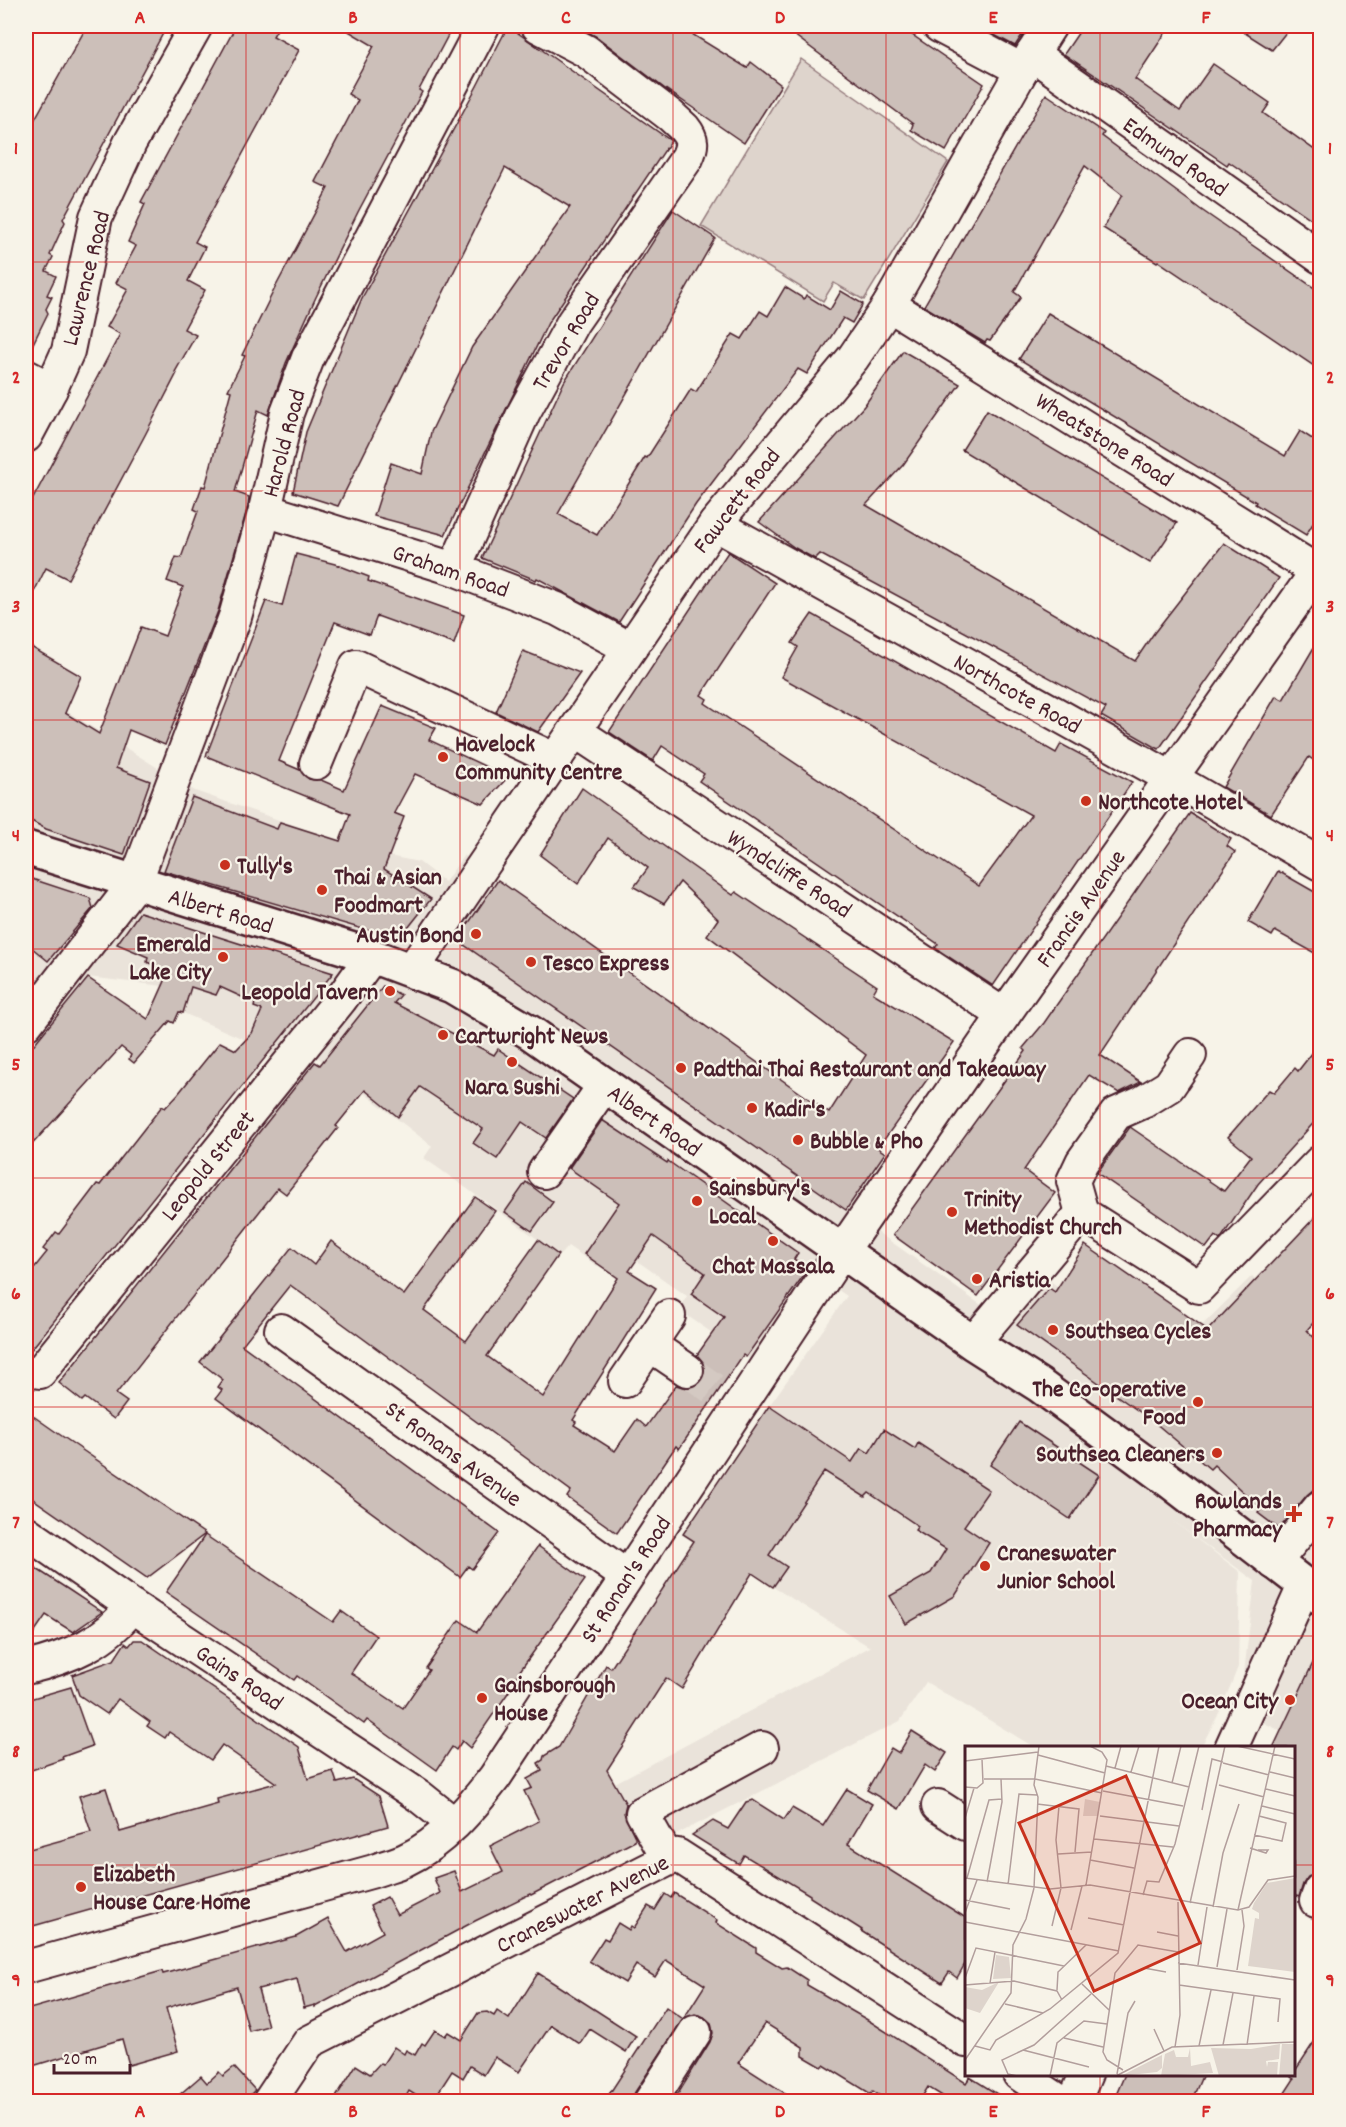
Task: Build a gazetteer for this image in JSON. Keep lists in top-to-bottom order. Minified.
{"streets":{"main road":["Albert Road"],"street":["Edmund Road","Lawrence Road","Trevor Road","Wheatstone Road","Harold Road","Fawcett Road","Graham Road","Northcote Road","Wyndcliffe Road","Francis Avenue","Leopold Street","St Ronans Avenue","St Ronan's Road","Gains Road","Craneswater Avenue"]},"crossings":[["Edmund Road","Fawcett Road"],["Trevor Road","Graham Road"],["Wheatstone Road","Fawcett Road"],["Wheatstone Road","Francis Avenue"],["Harold Road","Graham Road"],["Harold Road","Albert Road"],["Fawcett Road","Graham Road"],["Fawcett Road","Northcote Road"],["Fawcett Road","Wyndcliffe Road"],["Fawcett Road","Albert Road"],["Northcote Road","Francis Avenue"],["Wyndcliffe Road","Francis Avenue"],["Francis Avenue","Albert Road"],["Francis Avenue","St Ronan's Road"],["Albert Road","Leopold Street"],["Albert Road","St Ronan's Road"],["St Ronans Avenue","St Ronan's Road"],["St Ronan's Road","Gains Road"]],"places":{"other":["Havelock Community Centre","Northcote Hotel","Tully's","Thai & Asian Foodmart","Austin Bond","Emerald Lake City","Tesco Express","Leopold Tavern","Cartwright News","Nara Sushi","Padthai Thai Restaurant and Takeaway","Kadir's","Bubble & Pho","Sainsbury's Local","Trinity Methodist Church","Chat Massala","Aristia","Southsea Cycles","The Co-operative Food","Southsea Cleaners","Craneswater Junior School","Gainsborough House","Ocean City","Elizabeth House Care Home"],"health":["Rowlands Pharmacy"]},"scale_bar":"20 m","grid":{"columns":["A","B","C","D","E","F"],"rows":["1","2","3","4","5","6","7","8","9"]}}
